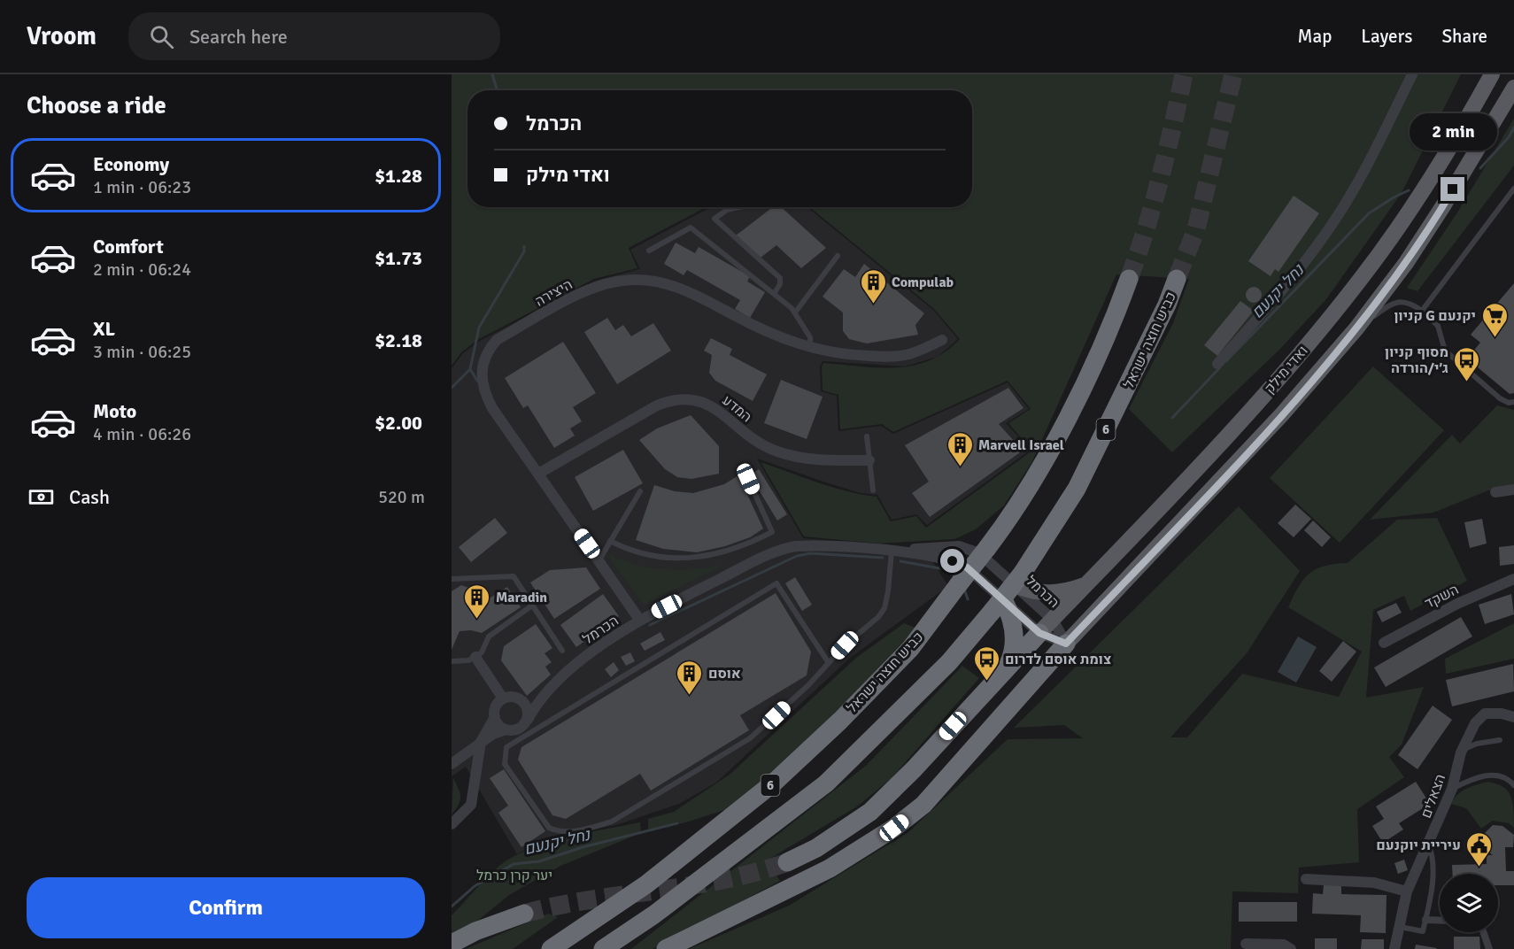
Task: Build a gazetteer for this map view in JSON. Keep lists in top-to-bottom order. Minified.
{"streets":{"highway":["כביש חוצה ישראל","6"],"main road":["ואדי מילק"],"street":["היצירה","המדע","הכרמל","השקד","הצאלים"]},"crossings":[["היצירה","המדע"],["היצירה","הכרמל"],["כביש חוצה ישראל","הכרמל"],["ואדי מילק","הכרמל"]],"water":["נחל יקנעם"],"parks":["יער קרן כרמל"],"places":{"building":["Compulab","Marvell Israel","Maradin","אוסם"],"supermarket":["קניון G יקנעם"],"bus stop":["מסוף קניון ג׳י/הורדה","צומת אוסם לדרום"],"public building":["עיריית יוקנעם"]},"page":{"header":"Vroom","search":"Search here","nav":["Map","Layers","Share"],"heading":"Choose a ride","banner":["הכרמל","ואדי מילק"],"bubble":"2 min","list":[{"name":"Economy","note":"1 min · 06:23","value":"$1.28"},{"name":"Comfort","note":"2 min · 06:24","value":"$1.73"},{"name":"XL","note":"3 min · 06:25","value":"$2.18"},{"name":"Moto","note":"4 min · 06:26","value":"$2.00"}],"pay":["Cash","520 m"],"buttons":"Confirm"}}
